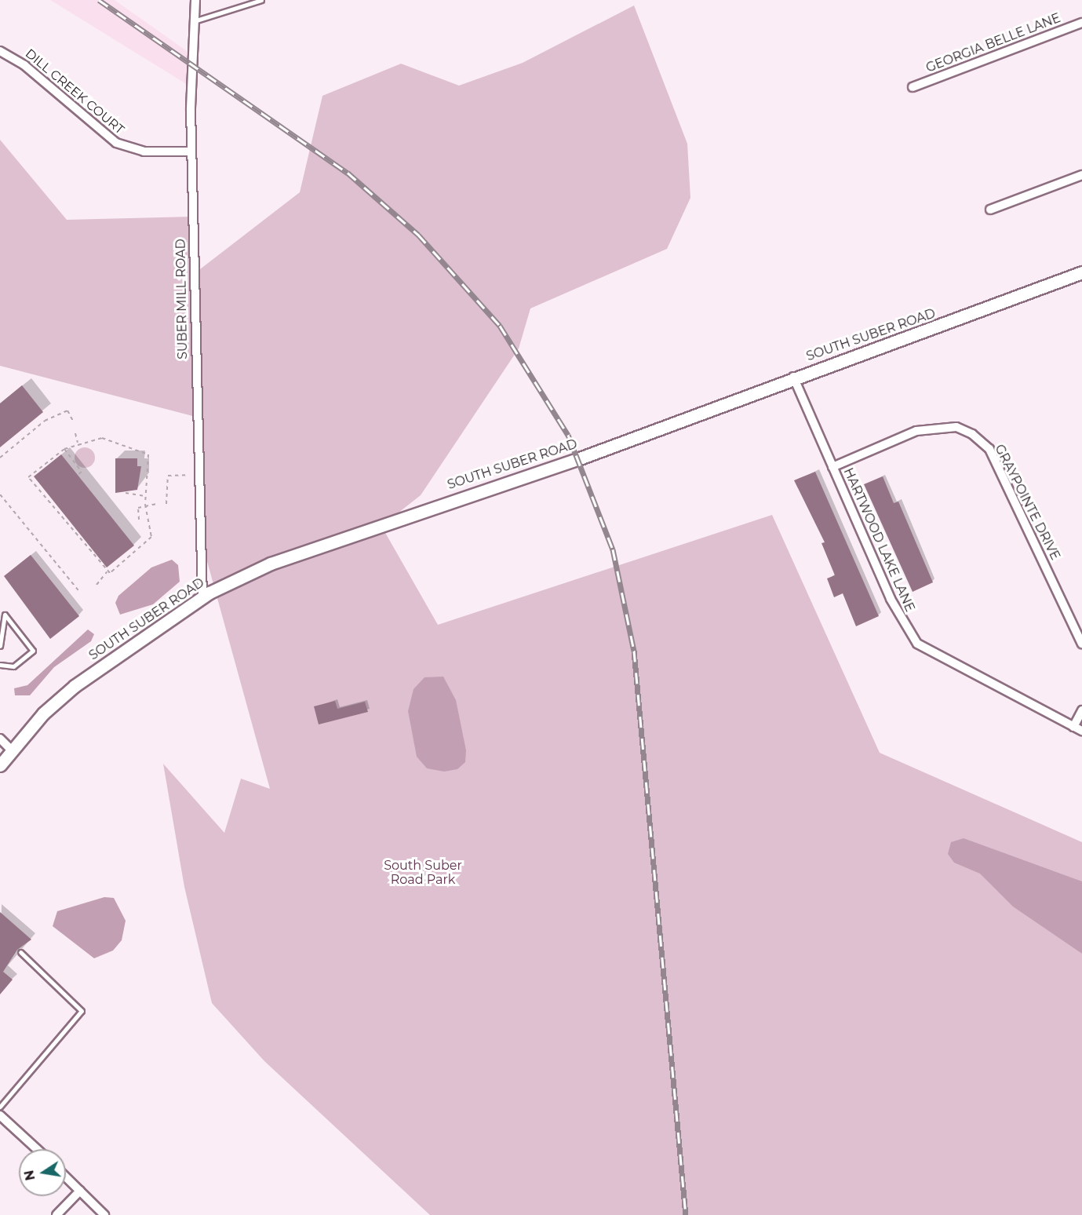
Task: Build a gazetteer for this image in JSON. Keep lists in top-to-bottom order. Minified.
{"streets":{"street":["GEORGIA BELLE LANE","DILL CREEK COURT","SUBER MILL ROAD","SOUTH SUBER ROAD","GRAYPOINTE DRIVE","HARTWOOD LAKE LANE"]},"crossings":[["DILL CREEK COURT","SUBER MILL ROAD"],["SUBER MILL ROAD","SOUTH SUBER ROAD"],["SOUTH SUBER ROAD","HARTWOOD LAKE LANE"],["GRAYPOINTE DRIVE","HARTWOOD LAKE LANE"]],"parks":["South Suber Road Park"],"north":"left"}
